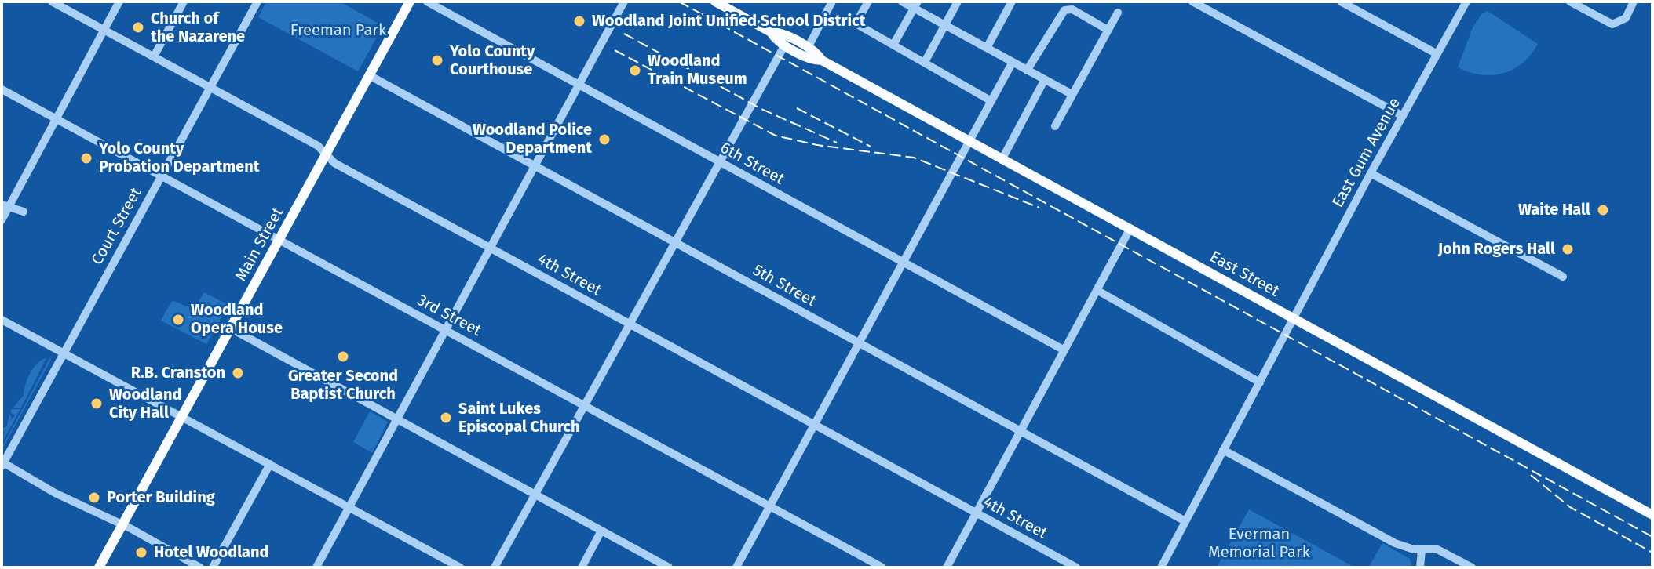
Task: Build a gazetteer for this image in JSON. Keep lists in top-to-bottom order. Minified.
{"streets":{"main road":["Main Street","East Street"],"street":["East Gum Avenue","6th Street","Court Street","4th Street","5th Street","3rd Street"]},"crossings":[["East Gum Avenue","East Street"],["East Gum Avenue","5th Street"],["Court Street","4th Street"],["Court Street","3rd Street"],["Main Street","4th Street"],["Main Street","5th Street"],["Main Street","3rd Street"]],"parks":["Freeman Park","Everman Memorial Park"],"places":["Woodland Joint Unified School District","Church of the Nazarene","Yolo County Courthouse","Woodland Train Museum","Woodland Police Department","Yolo County Probation Department","Waite Hall","John Rogers Hall","Woodland Opera House","Greater Second Baptist Church","R.B. Cranston","Woodland City Hall","Saint Lukes Episcopal Church","Porter Building","Hotel Woodland"]}
